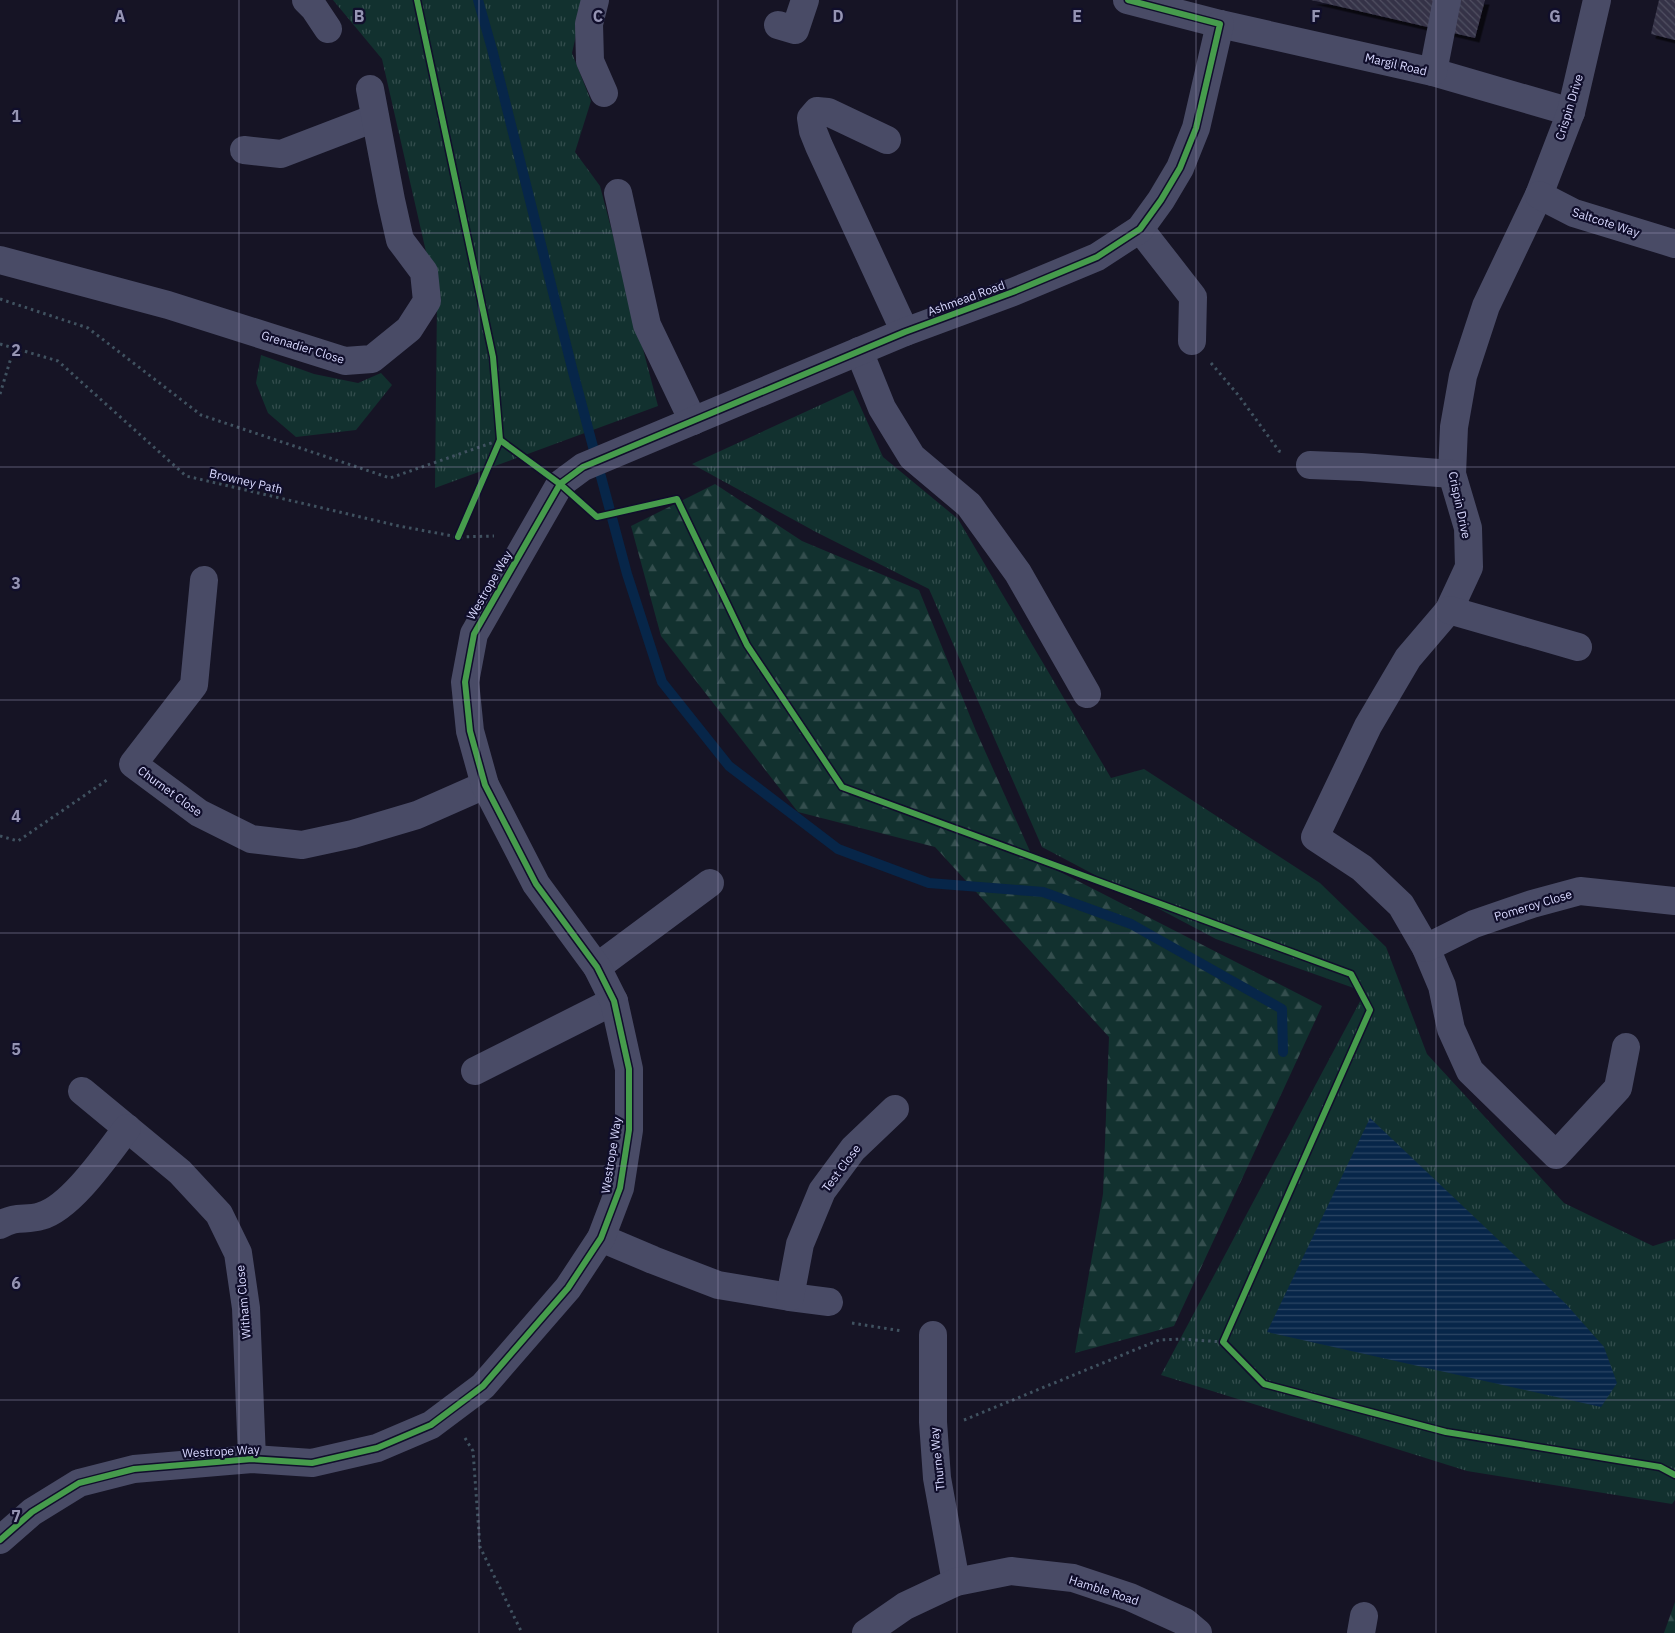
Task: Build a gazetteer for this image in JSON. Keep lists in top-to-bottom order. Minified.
{"streets":{"street":["Margil Road","Crispin Drive","Saltcote Way","Ashmead Road","Grenadier Close","Westrope Way","Churnet Close","Pomeroy Close","Test Close","Witham Close","Thurne Way","Hamble Road"],"path":["Browney Path"]},"crossings":[["Margil Road","Crispin Drive"],["Margil Road","Ashmead Road"],["Crispin Drive","Saltcote Way"],["Crispin Drive","Pomeroy Close"],["Ashmead Road","Browney Path"],["Ashmead Road","Westrope Way"],["Browney Path","Westrope Way"],["Westrope Way","Churnet Close"],["Westrope Way","Witham Close"],["Thurne Way","Hamble Road"]],"grid":{"columns":["A","B","C","D","E","F","G"],"rows":["1","2","3","4","5","6","7"]}}
